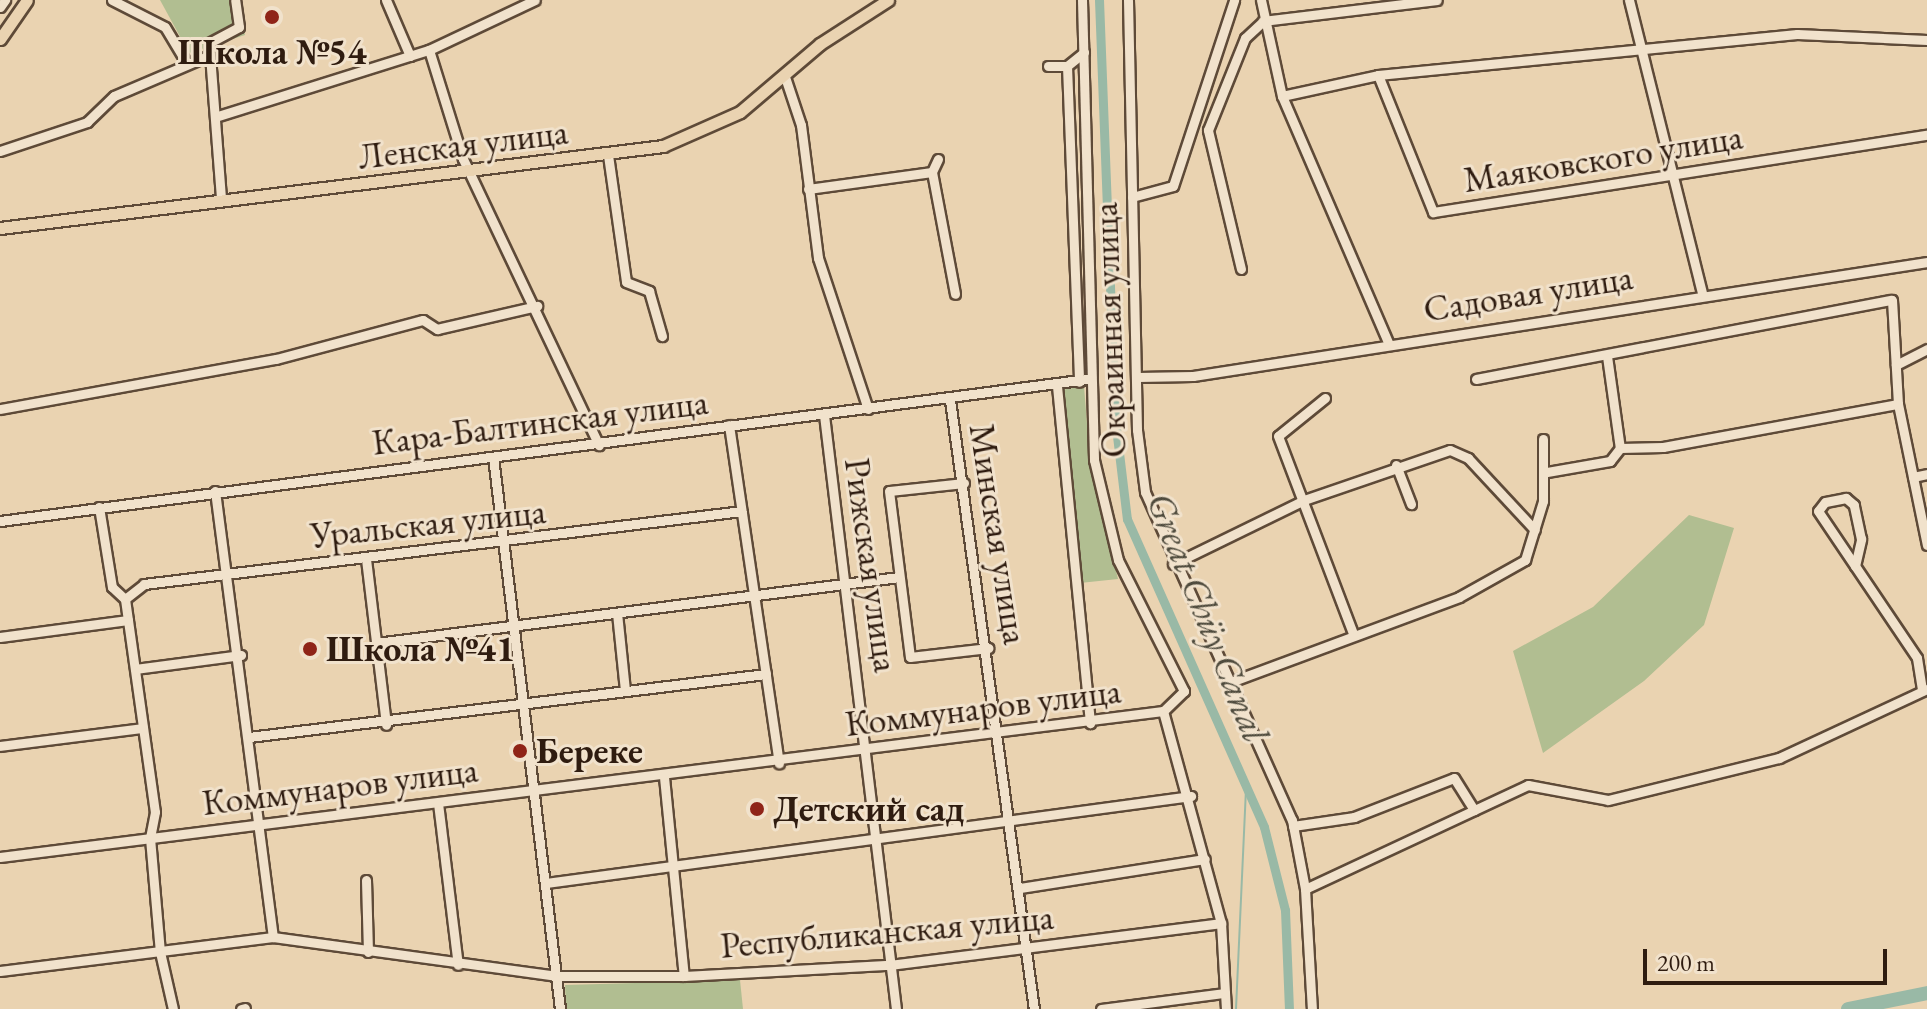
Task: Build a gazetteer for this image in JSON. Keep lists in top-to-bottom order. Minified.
{"streets":{"main road":["Ленская улица"],"street":["Маяковского улица","Садовая улица","Окраинная улица","Кара-Балтинская улица","Уральская улица","Минская улица","Рижская улица","Коммунаров улица","Республиканская улица"]},"crossings":[["Садовая улица","Окраинная улица"],["Кара-Балтинская улица","Минская улица"],["Кара-Балтинская улица","Рижская улица"],["Минская улица","Коммунаров улица"],["Минская улица","Республиканская улица"],["Рижская улица","Коммунаров улица"],["Рижская улица","Республиканская улица"]],"water":["Great Chüy Canal"],"places":["Школа №54","Школа №41","Береке","Детский сад"],"scale_bar":"200 m"}
